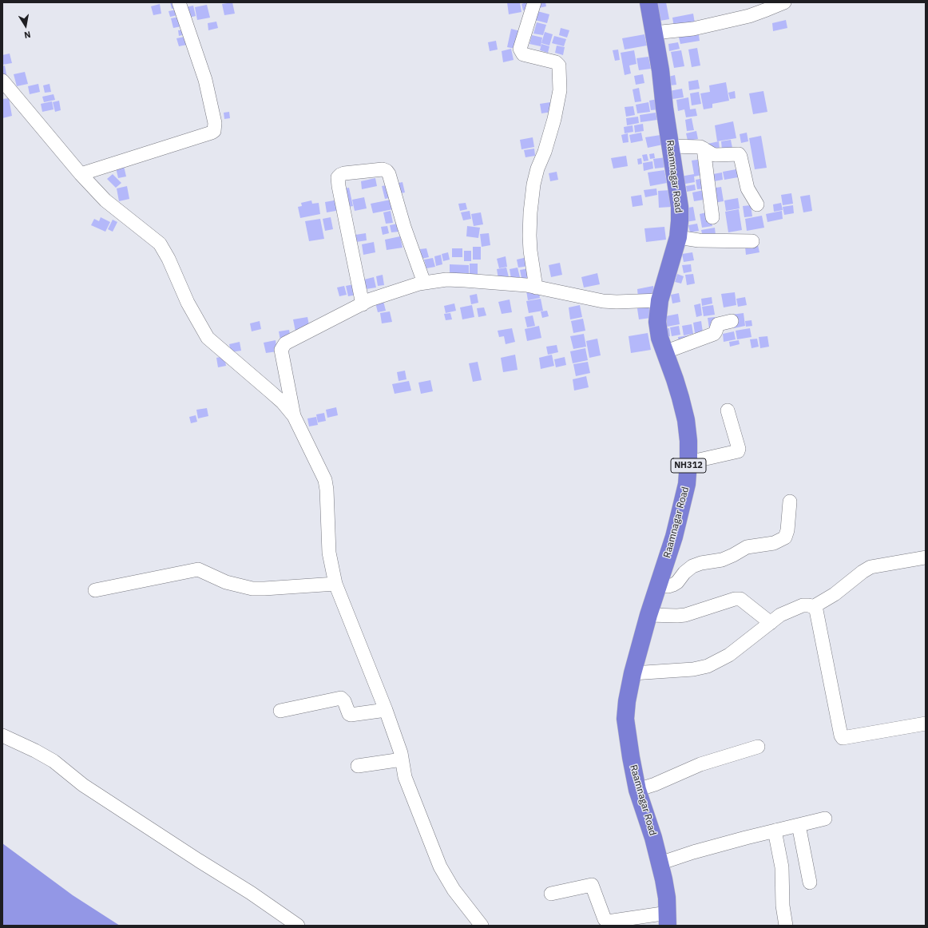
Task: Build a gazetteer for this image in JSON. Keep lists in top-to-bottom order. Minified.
{"streets":{"highway":["Raamnagar Road","NH312"]},"north":"bottom"}
